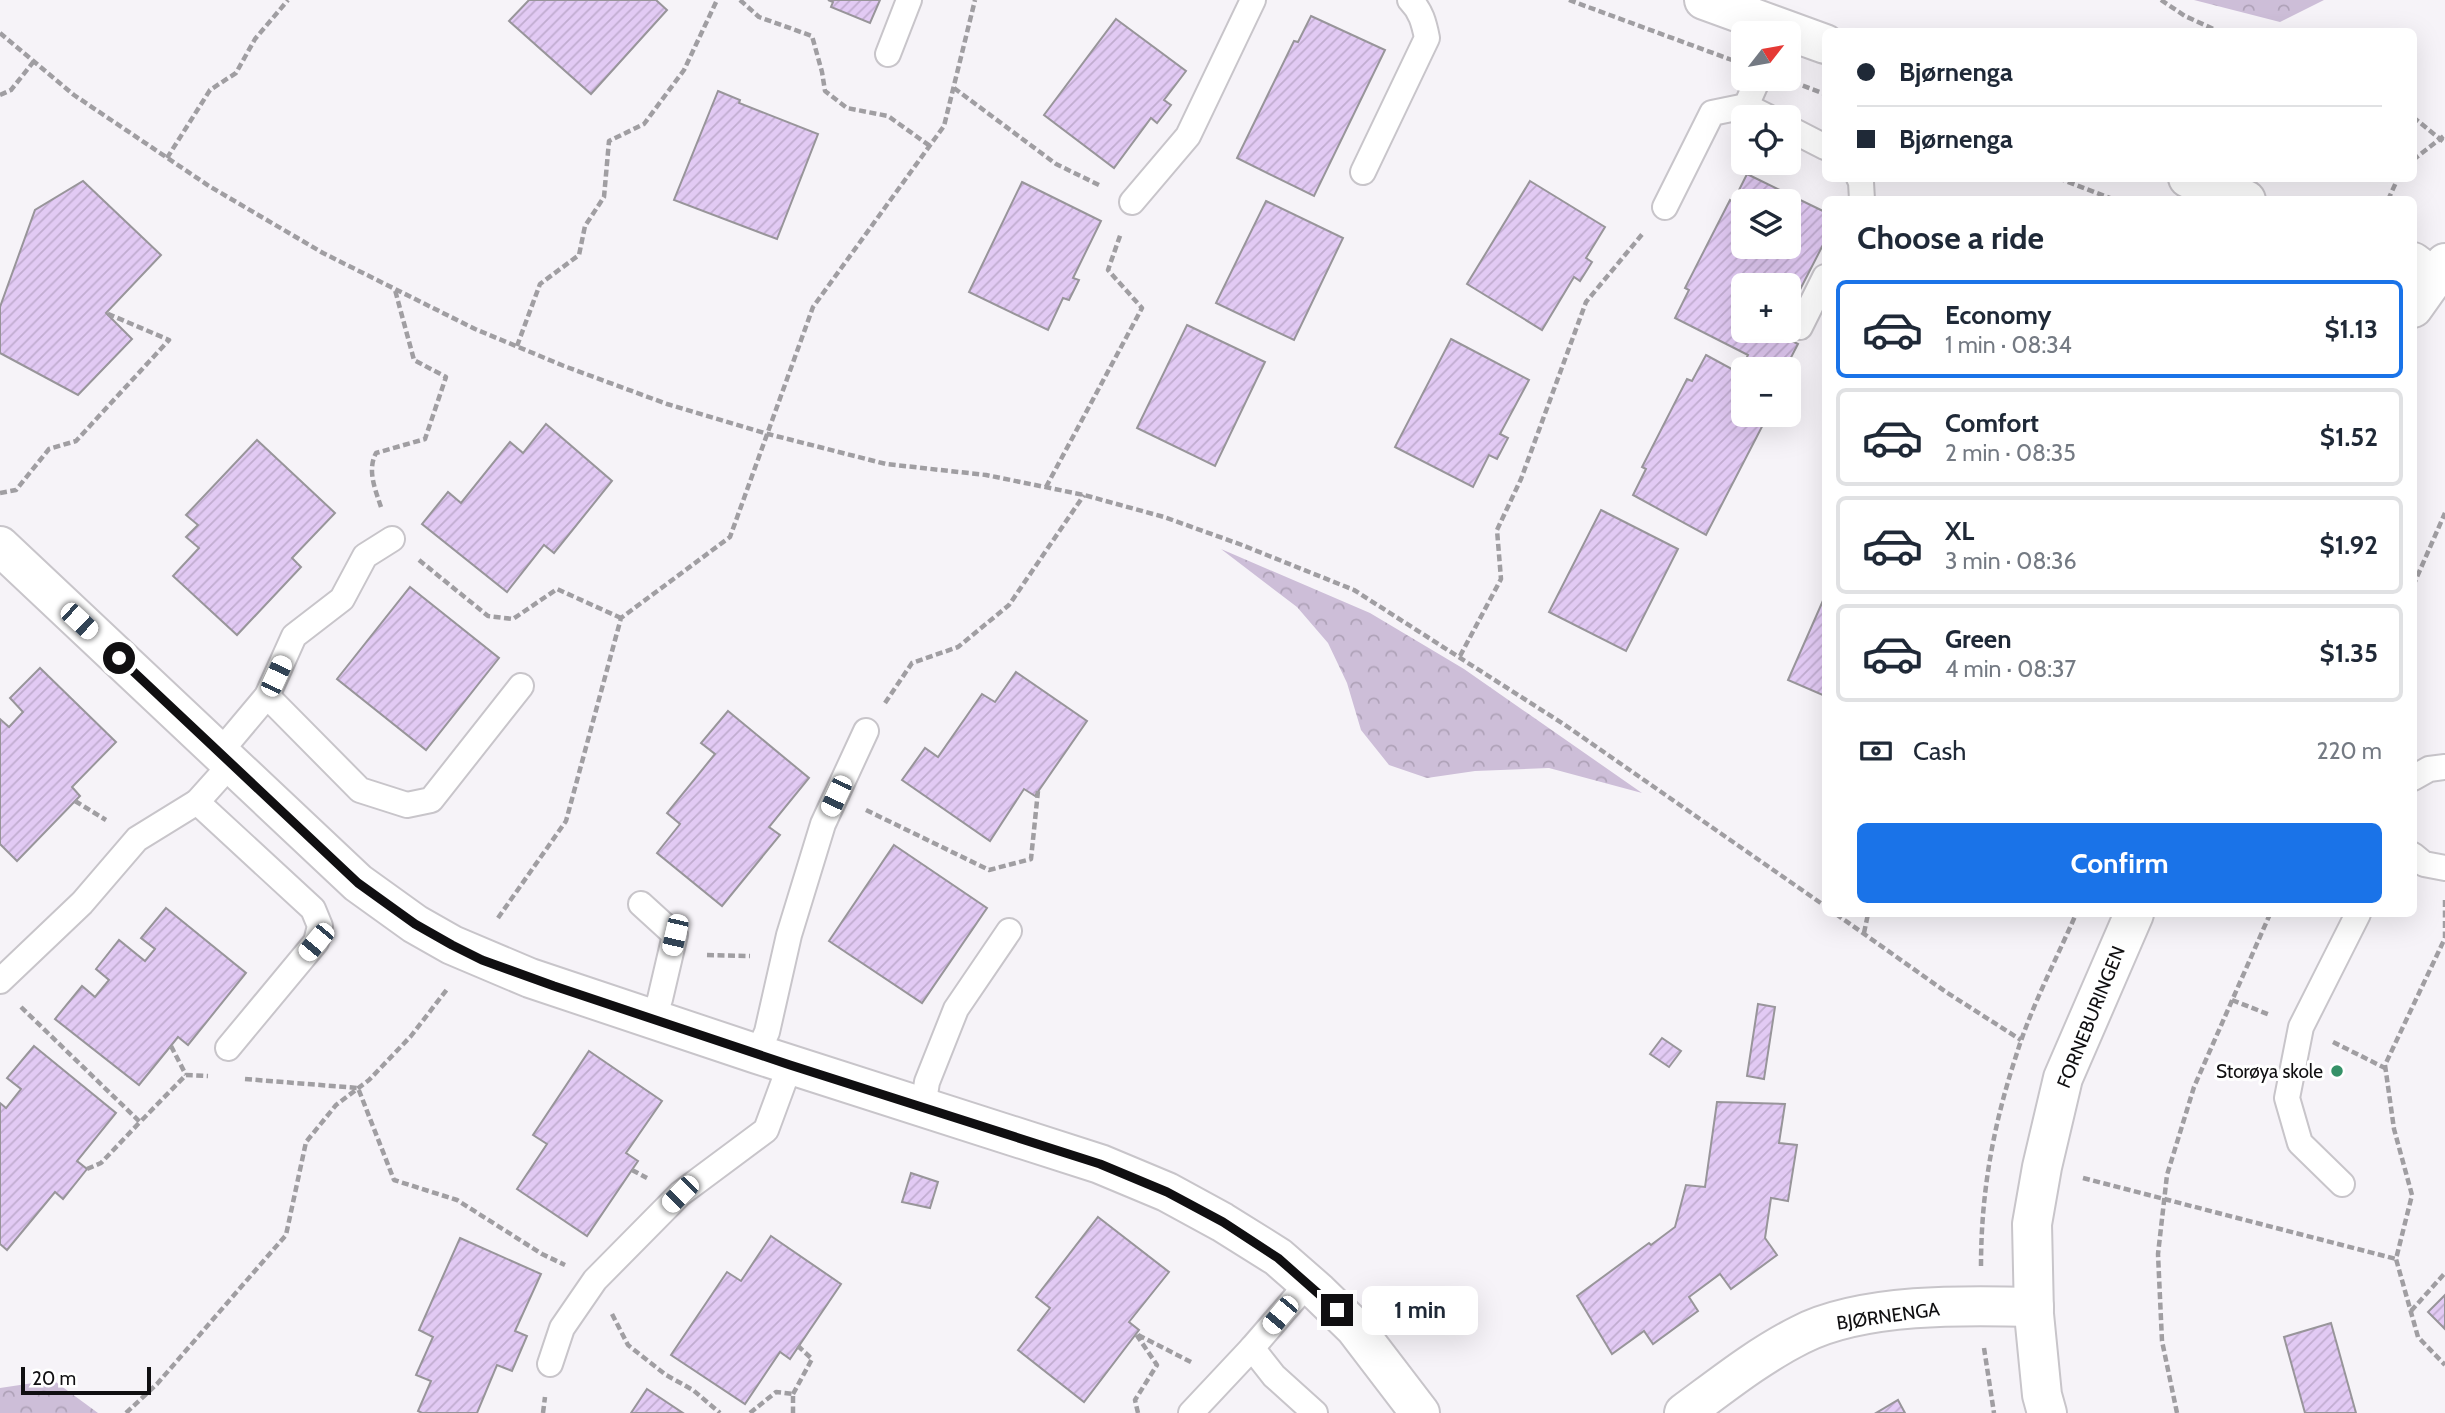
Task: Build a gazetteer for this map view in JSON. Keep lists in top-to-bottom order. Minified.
{"streets":{"street":["FORNEBURINGEN","BJØRNENGA"]},"crossings":[["FORNEBURINGEN","BJØRNENGA"]],"places":["Storøya skole"],"scale_bar":"20 m","north":"top right","page":{"map_buttons":["+","−"],"banner":["Bjørnenga","Bjørnenga"],"heading":"Choose a ride","list":[{"name":"Economy","note":"1 min · 08:34","value":"$1.13"},{"name":"Comfort","note":"2 min · 08:35","value":"$1.52"},{"name":"XL","note":"3 min · 08:36","value":"$1.92"},{"name":"Green","note":"4 min · 08:37","value":"$1.35"}],"pay":["Cash","220 m"],"buttons":"Confirm","bubble":"1 min","scale":"20 m"}}
